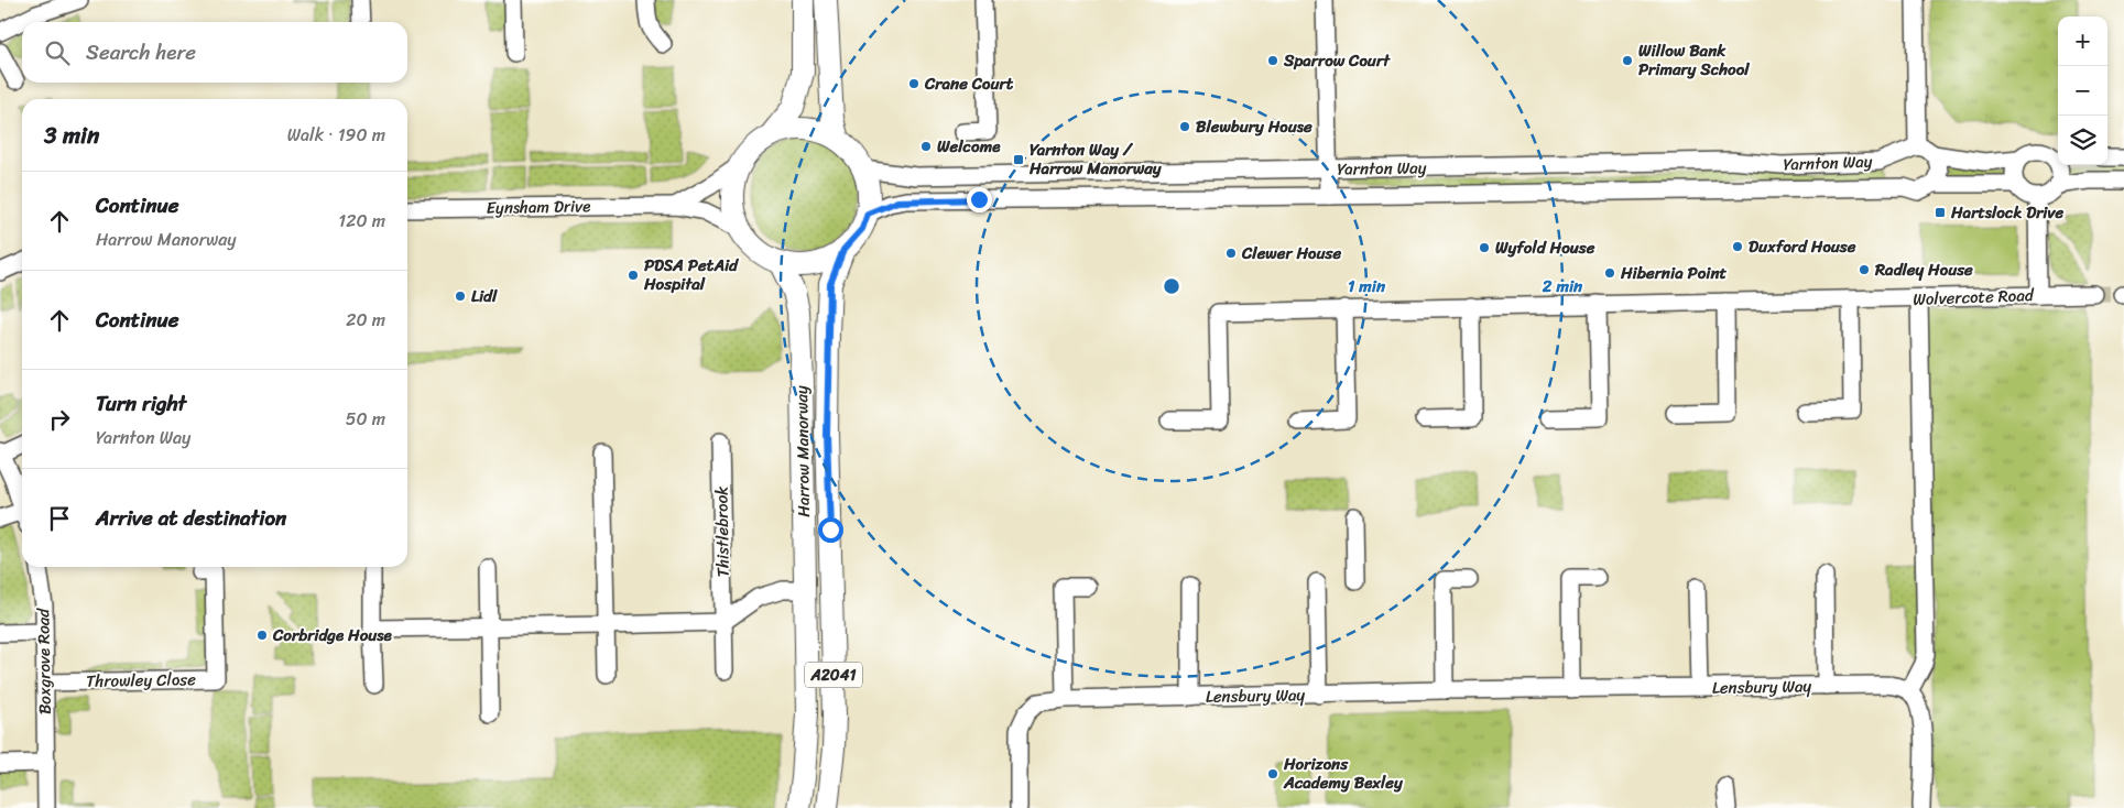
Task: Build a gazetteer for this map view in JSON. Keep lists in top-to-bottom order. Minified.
{"streets":{"main road":["Harrow Manorway","A2041"],"street":["Yarnton Way","Eynsham Drive","Wolvercote Road","Thistlebrook","Boxgrove Road","Throwley Close","Lensbury Way"]},"crossings":[["Yarnton Way","Eynsham Drive"],["Yarnton Way","Harrow Manorway"],["Yarnton Way","A2041"],["Eynsham Drive","Harrow Manorway"],["Eynsham Drive","A2041"],["Harrow Manorway","A2041"],["Boxgrove Road","Throwley Close"]],"places":{"other":["Sparrow Court","Willow Bank Primary School","Crane Court","Blewbury House","Welcome","Duxford House","Wyfold House","Clewer House","Radley House","Hibernia Point","PDSA PetAid Hospital","Lidl","Corbridge House","Horizons Academy Bexley"],"transit":["Yarnton Way / Harrow Manorway","Hartslock Drive"]},"page":{"map_buttons":["+","−"],"search":"Search here","heading":["3 min","Walk · 190 m"],"list":[["Continue","Harrow Manorway","120 m"],["Continue","20 m"],["Turn right","Yarnton Way","50 m"],"Arrive at destination"]},"rings":["1 min","2 min"]}
